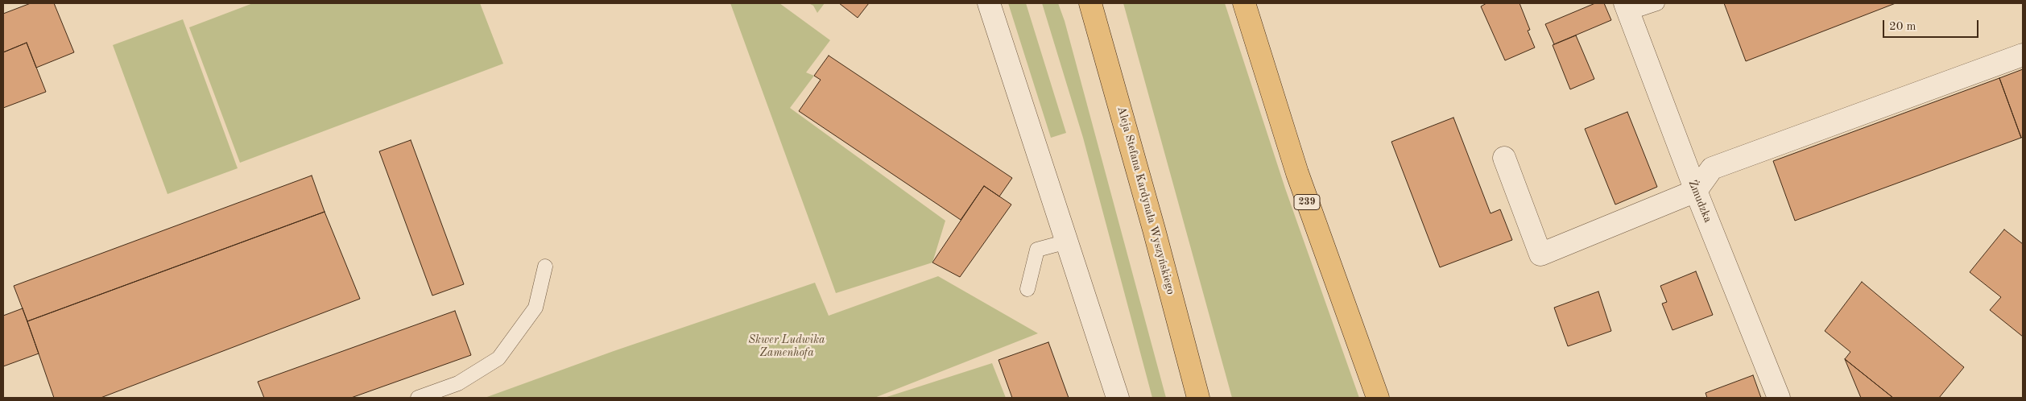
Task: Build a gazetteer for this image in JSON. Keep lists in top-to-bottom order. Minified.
{"streets":{"main road":["Aleja Stefana Kardynała Wyszyńskiego","239"],"street":["Żmudzka"]},"parks":["Skwer Ludwika Zamenhofa"],"scale_bar":"20 m"}
